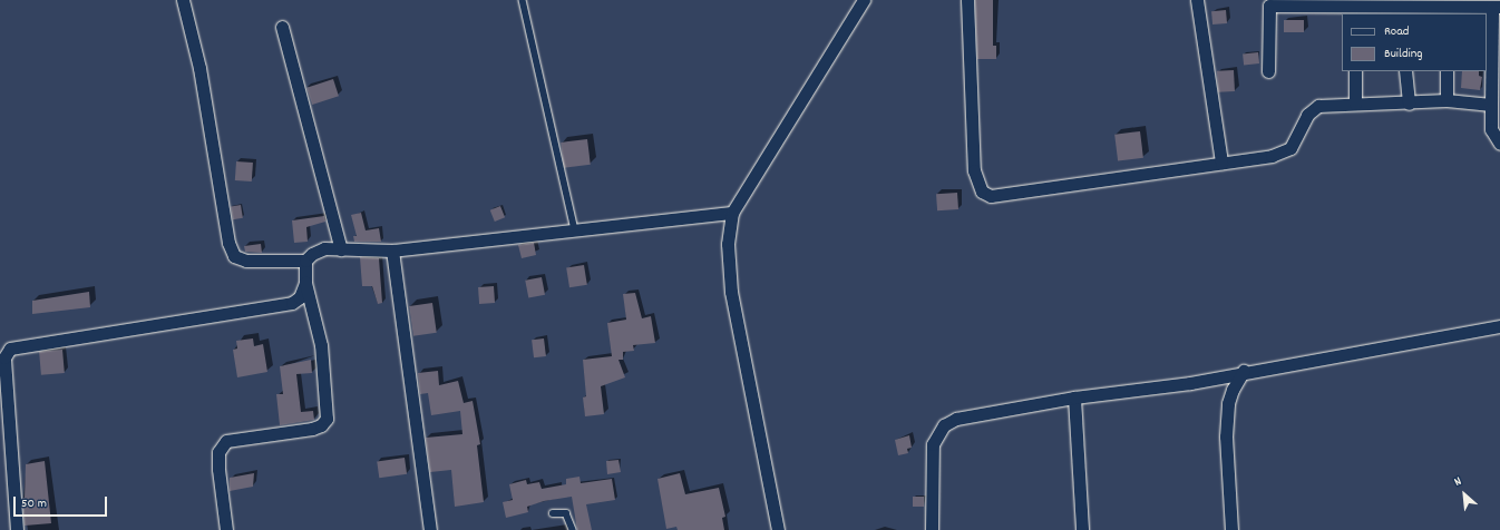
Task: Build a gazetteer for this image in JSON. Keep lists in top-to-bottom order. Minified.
{"legend":["Road","Building"],"scale_bar":"50 m","north":"top left"}
